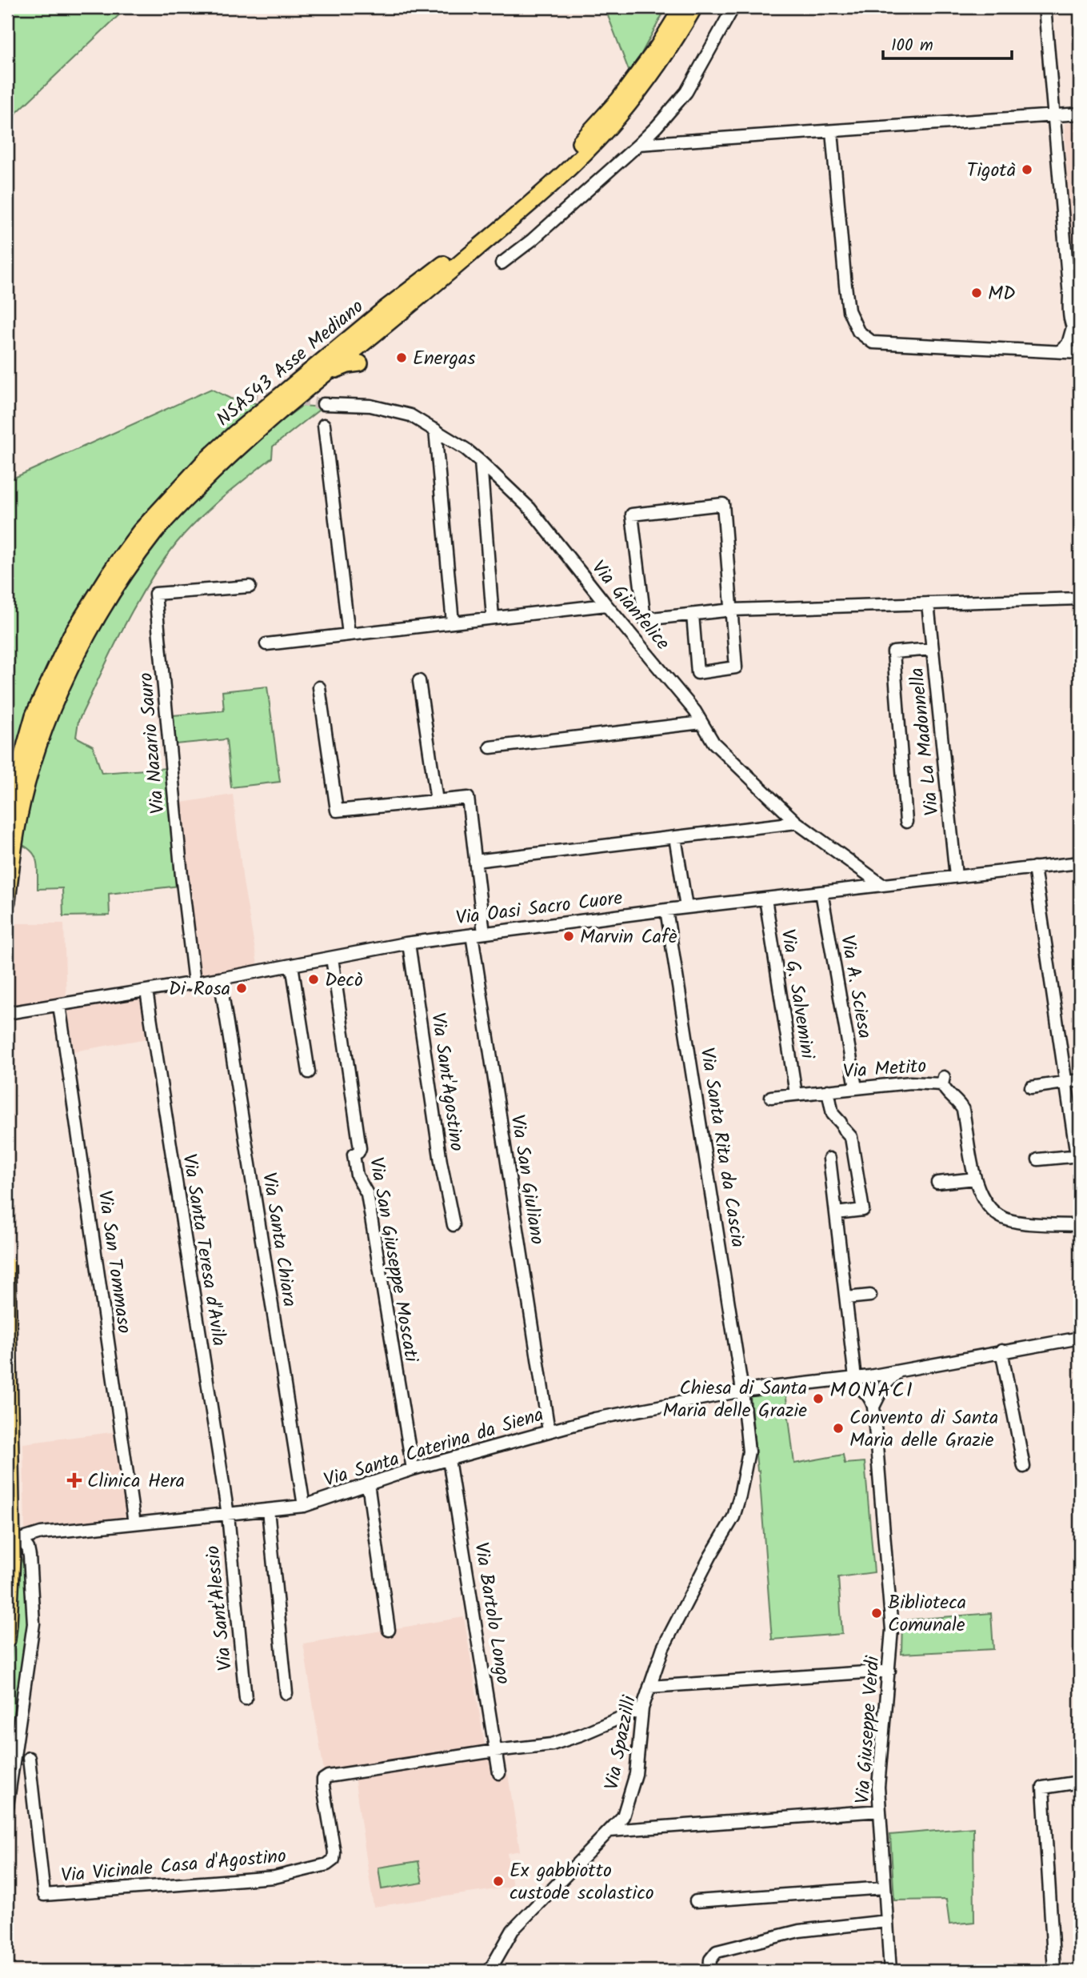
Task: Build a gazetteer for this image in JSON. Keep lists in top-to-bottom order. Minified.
{"streets":{"highway":["NSA543 Asse Mediano"],"street":["Via Gianfelice","Via La Madonnella","Via Nazario Sauro","Via Oasi Sacro Cuore","Via A. Sciesa","Via G. Salvemini","Via Metito","Via Sant'Agostino","Via Santa Rita da Cascia","Via San Giuliano","Via Santa Chiara","Via Santa Teresa d'Avila","Via San Giuseppe Moscati","Via San Tommaso","Via Santa Caterina da Siena","Via Sant'Alessio","Via Bartolo Longo","Via Giuseppe Verdi","Via Spazzilli","Via Vicinale Casa d'Agostino"]},"crossings":[["Via Gianfelice","Via Oasi Sacro Cuore"],["Via La Madonnella","Via Oasi Sacro Cuore"],["Via Nazario Sauro","Via Oasi Sacro Cuore"],["Via Oasi Sacro Cuore","Via A. Sciesa"],["Via Oasi Sacro Cuore","Via G. Salvemini"],["Via Oasi Sacro Cuore","Via Sant'Agostino"],["Via Oasi Sacro Cuore","Via Santa Rita da Cascia"],["Via Oasi Sacro Cuore","Via San Giuliano"],["Via Oasi Sacro Cuore","Via Santa Chiara"],["Via Oasi Sacro Cuore","Via Santa Teresa d'Avila"],["Via Oasi Sacro Cuore","Via San Giuseppe Moscati"],["Via Oasi Sacro Cuore","Via San Tommaso"],["Via A. Sciesa","Via Metito"],["Via G. Salvemini","Via Metito"],["Via Santa Rita da Cascia","Via Santa Caterina da Siena"],["Via Santa Rita da Cascia","Via Spazzilli"],["Via San Giuliano","Via Santa Caterina da Siena"],["Via Santa Chiara","Via Santa Caterina da Siena"],["Via Santa Teresa d'Avila","Via Santa Caterina da Siena"],["Via Santa Teresa d'Avila","Via Sant'Alessio"],["Via San Giuseppe Moscati","Via Santa Caterina da Siena"],["Via San Tommaso","Via Santa Caterina da Siena"],["Via Santa Caterina da Siena","Via Sant'Alessio"],["Via Santa Caterina da Siena","Via Bartolo Longo"],["Via Santa Caterina da Siena","Via Giuseppe Verdi"],["Via Santa Caterina da Siena","Via Spazzilli"],["Via Bartolo Longo","Via Vicinale Casa d'Agostino"],["Via Spazzilli","Via Vicinale Casa d'Agostino"]],"districts":["MONACI"],"places":{"other":["Tigotà","MD","Energas","Marvin Cafè","Decò","Di Rosa","Chiesa di Santa Maria delle Grazie","Convento di Santa Maria delle Grazie","Biblioteca Comunale","Ex gabbiotto custode scolastico"],"health":["Clinica Hera"]},"scale_bar":"100 m"}
